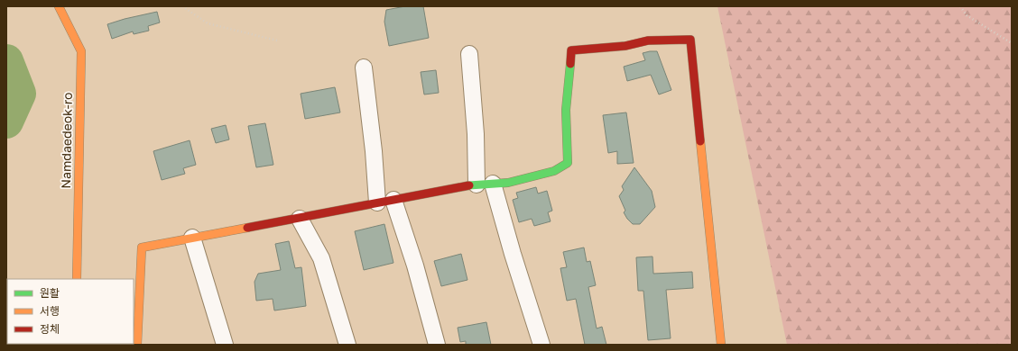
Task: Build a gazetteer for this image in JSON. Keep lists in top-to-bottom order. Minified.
{"streets":{"street":["Namdaedeok-ro"]},"legend":["원활","서행","정체"]}
